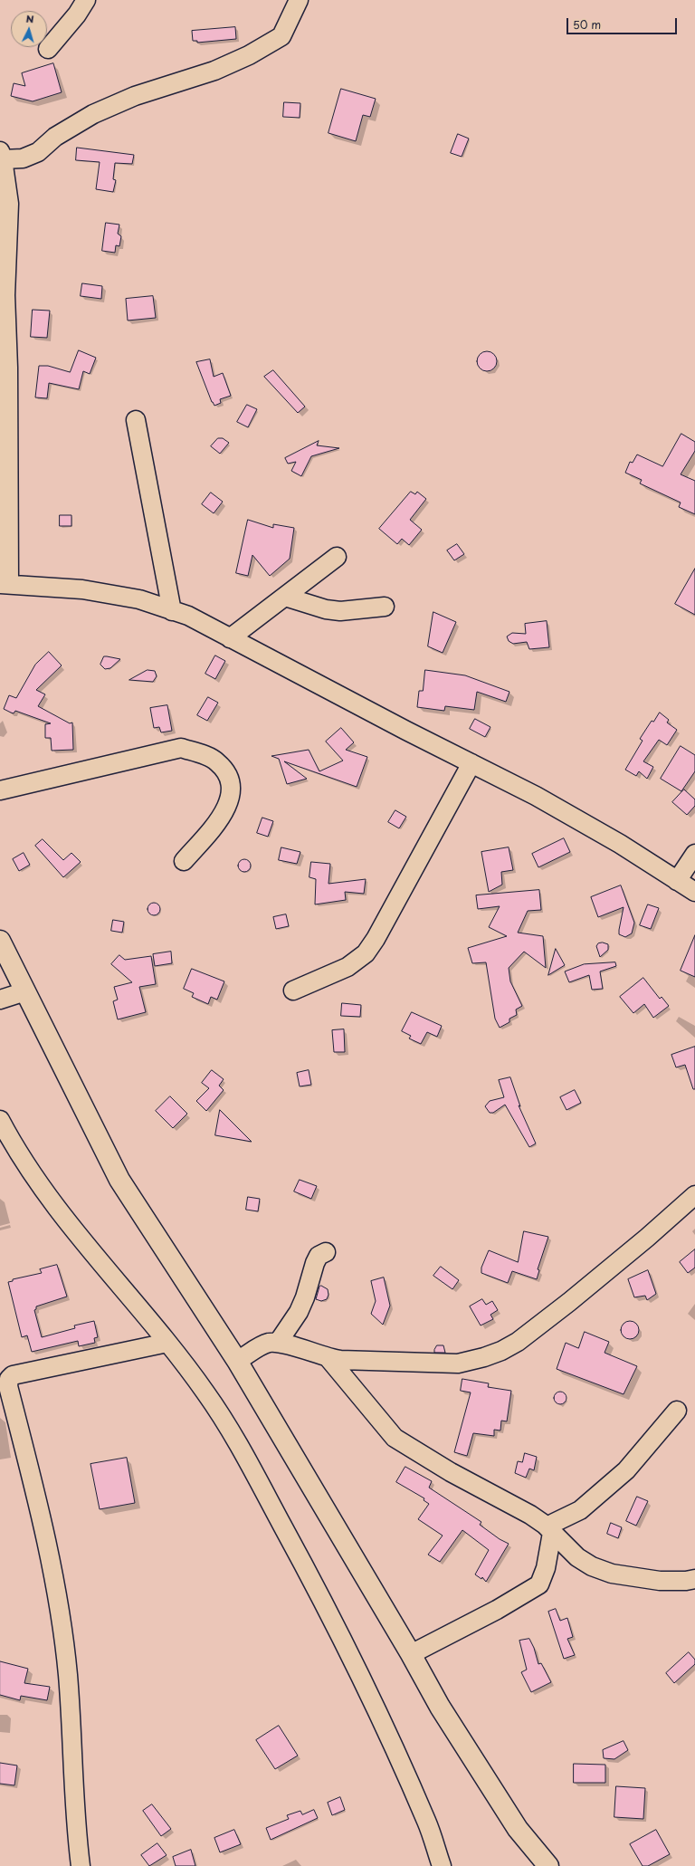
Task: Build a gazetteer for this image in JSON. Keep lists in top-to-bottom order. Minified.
{"scale_bar":"50 m","north":"top"}
